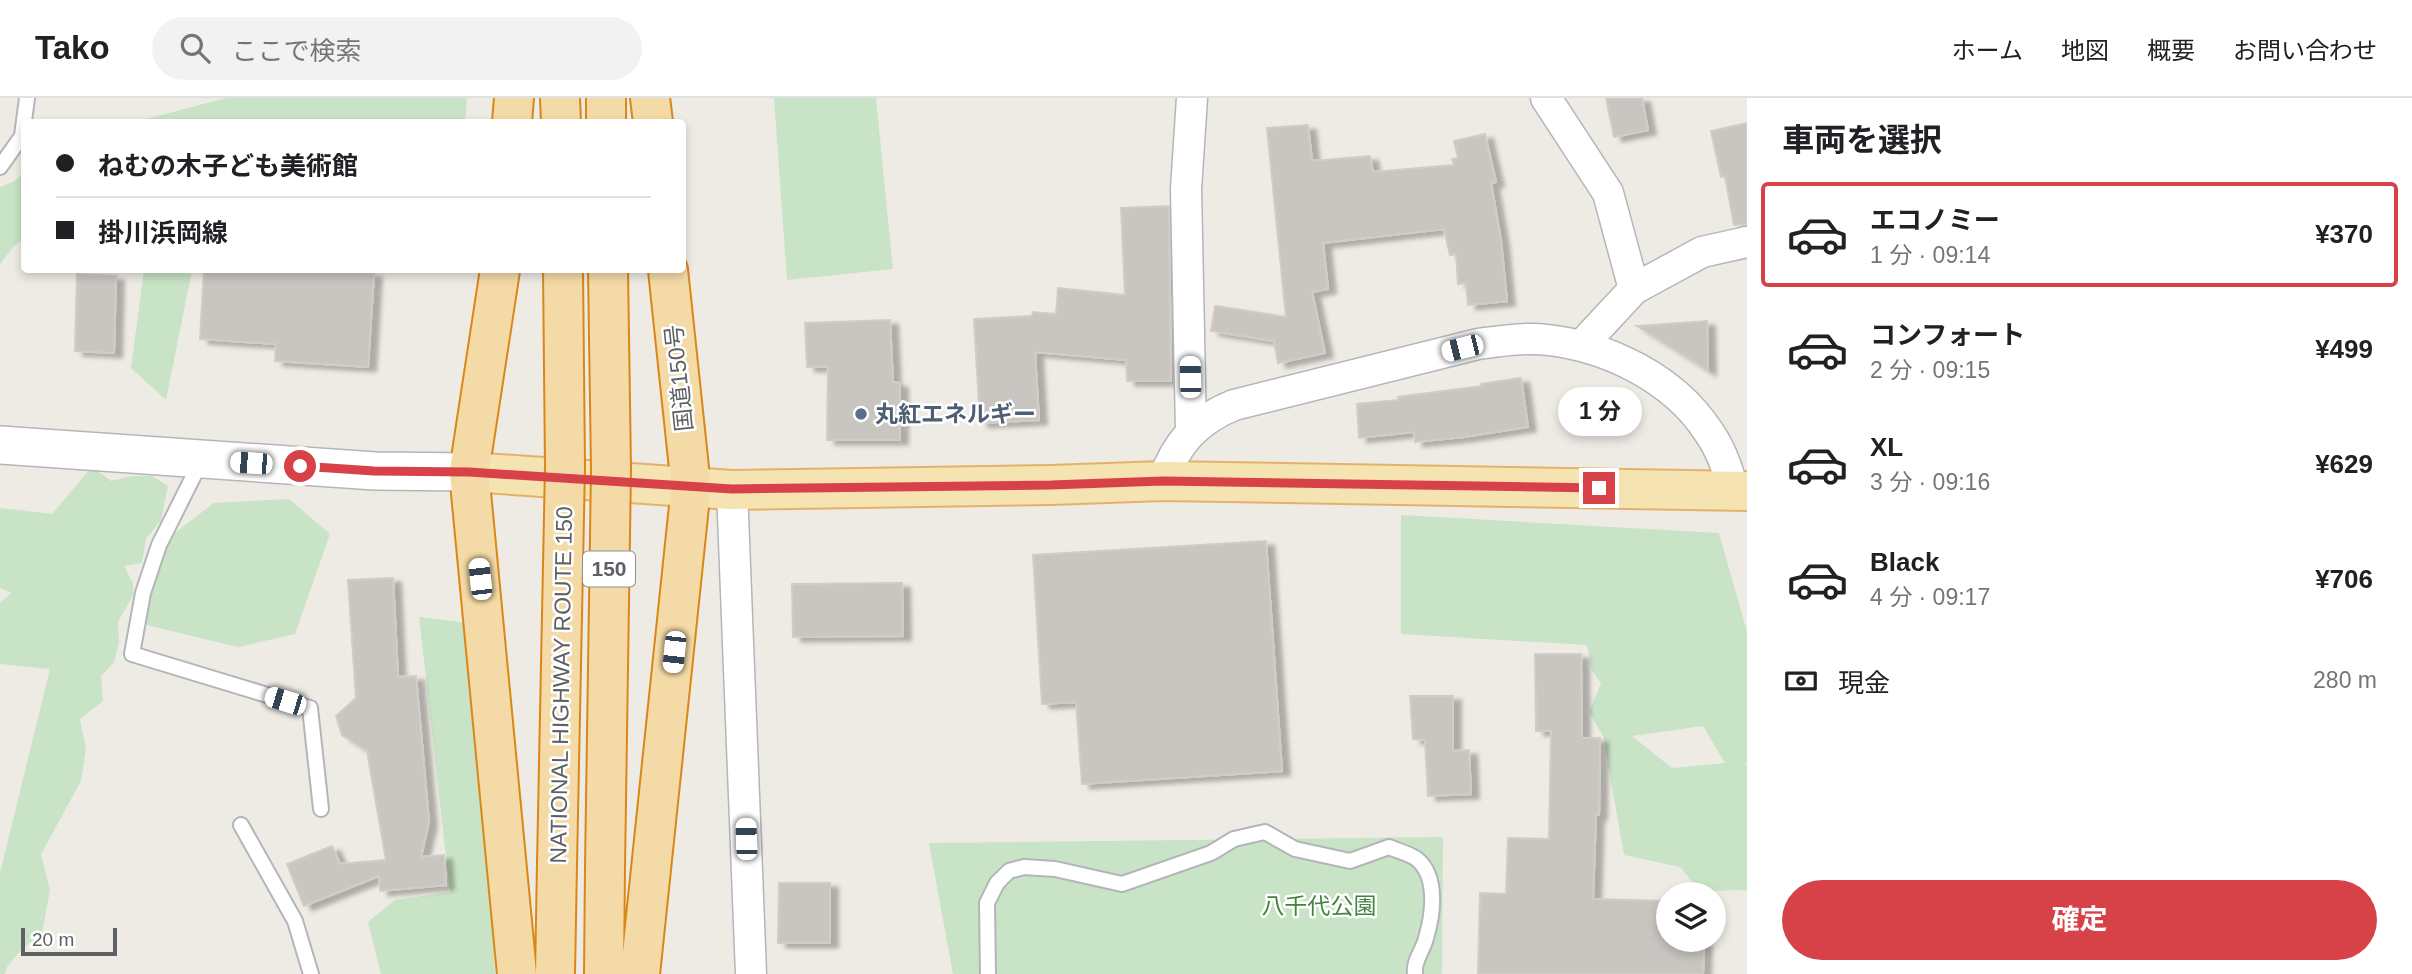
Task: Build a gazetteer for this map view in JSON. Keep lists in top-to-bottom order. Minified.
{"streets":{"highway":["国道150号","150","NATIONAL HIGHWAY ROUTE 150"]},"parks":["八千代公園"],"places":["丸紅エネルギー"],"scale_bar":"20 m","page":{"header":"Tako","search":"ここで検索","nav":["ホーム","地図","概要","お問い合わせ"],"heading":"車両を選択","banner":["ねむの木子ども美術館","掛川浜岡線"],"list":[{"name":"エコノミー","note":"1 分 · 09:14","value":"¥370"},{"name":"コンフォート","note":"2 分 · 09:15","value":"¥499"},{"name":"XL","note":"3 分 · 09:16","value":"¥629"},{"name":"Black","note":"4 分 · 09:17","value":"¥706"}],"bubble":"1 分","pay":["現金","280 m"],"buttons":"確定","scale":"20 m"}}
